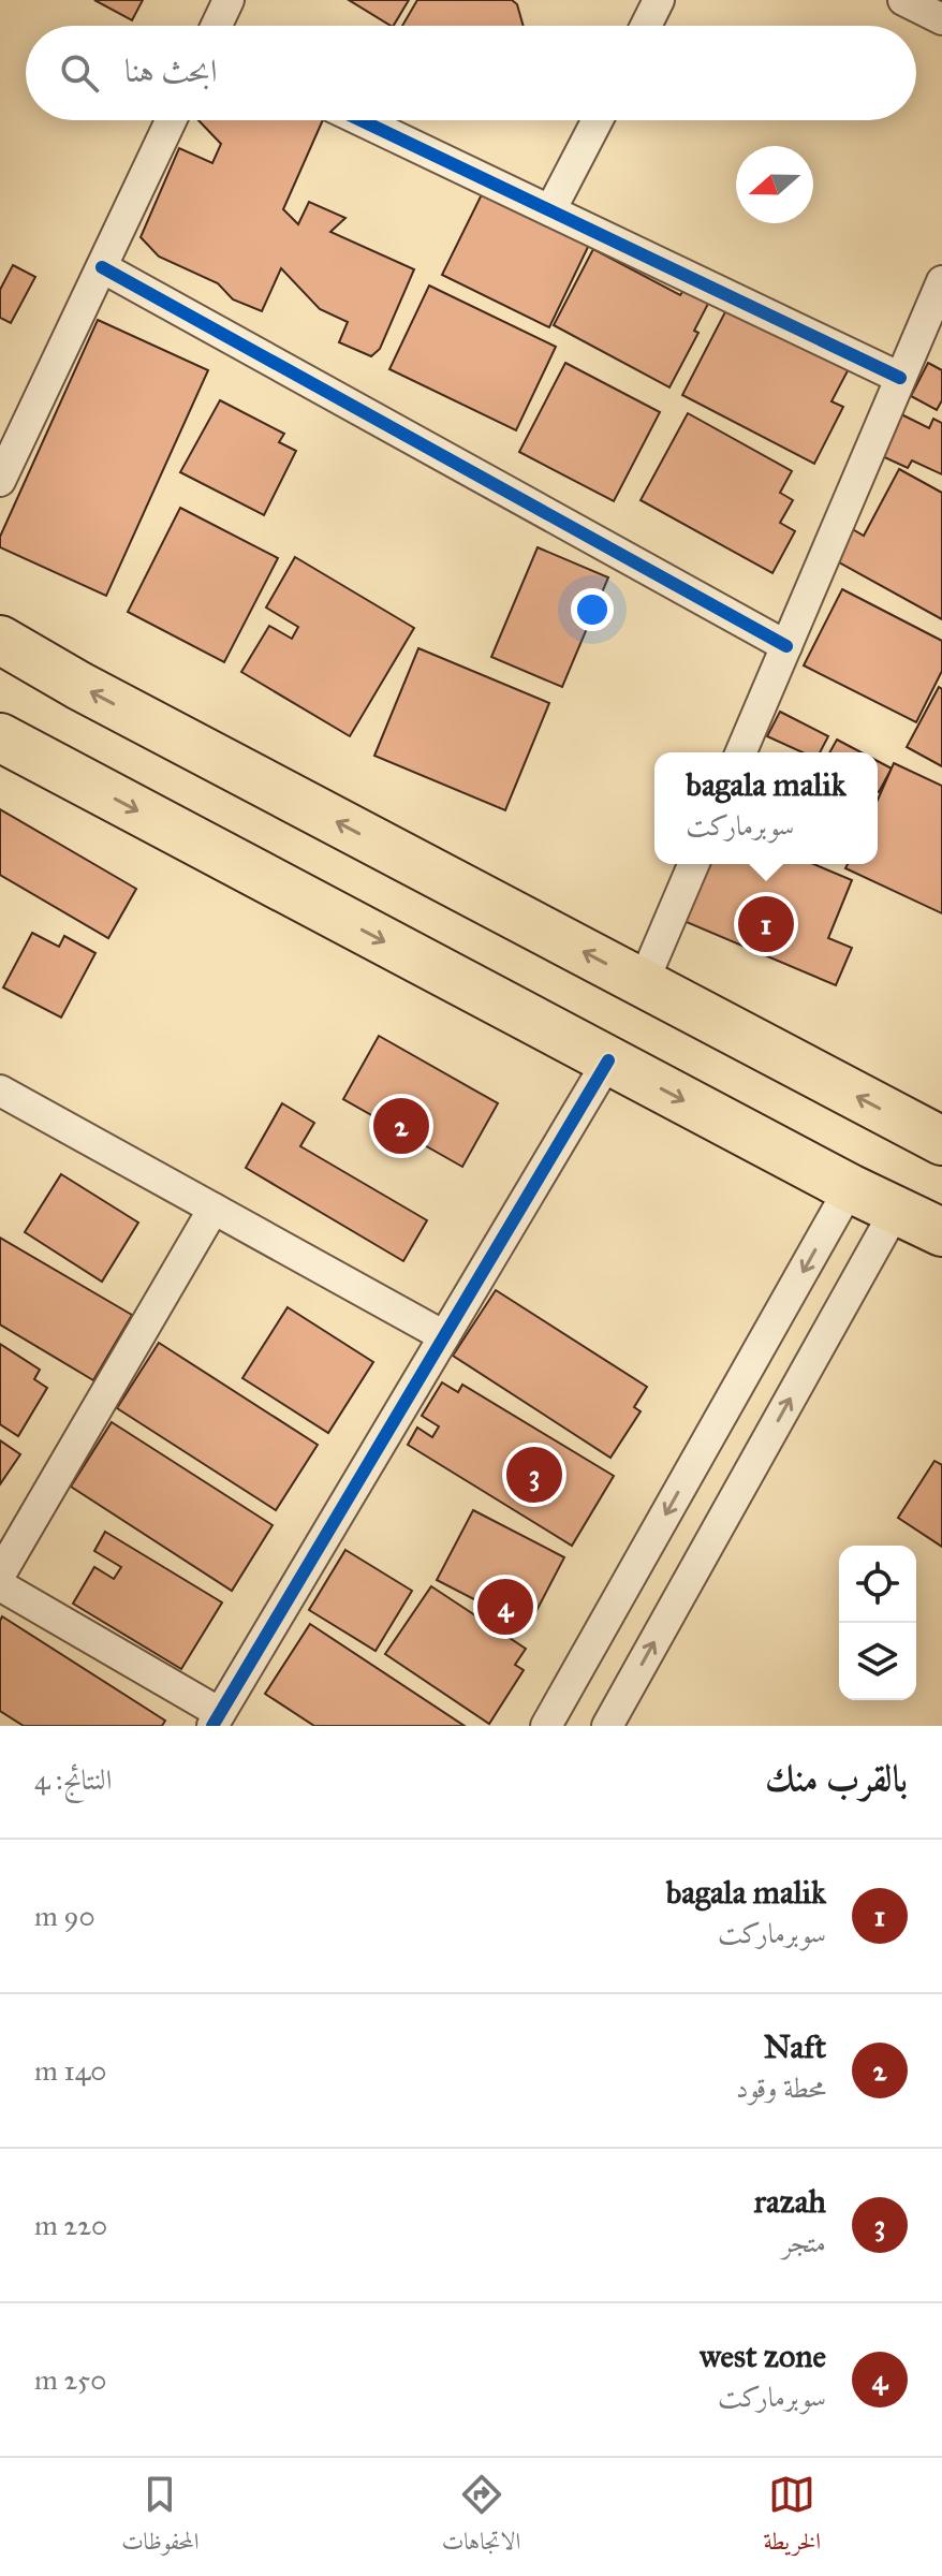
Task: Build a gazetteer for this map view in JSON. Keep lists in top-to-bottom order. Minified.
{"north":"left","page":{"search":"ابحث هنا","popup":["bagala malik","سوبرماركت"],"pins":["1","2","3","4"],"heading":["بالقرب منك","النتائج: 4"],"list":[{"mark":"1","name":"bagala malik","note":"سوبرماركت","value":"90 m"},{"mark":"2","name":"Naft","note":"محطة وقود","value":"140 m"},{"mark":"3","name":"razah","note":"متجر","value":"220 m"},{"mark":"4","name":"west zone","note":"سوبرماركت","value":"250 m"}],"nav":["الخريطة","الاتجاهات","المحفوظات"]}}
